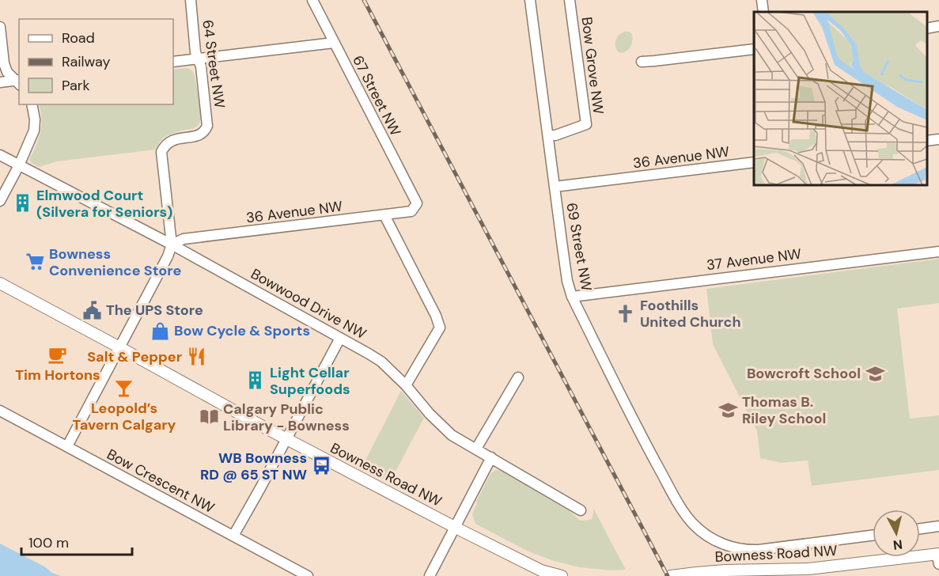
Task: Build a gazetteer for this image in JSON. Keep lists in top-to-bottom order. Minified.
{"streets":{"street":["64 Street NW","Bow Grove NW","67 Street NW","36 Avenue NW","69 Street NW","37 Avenue NW","Bowwood Drive NW","Bowness Road NW","Bow Crescent NW"]},"crossings":[["64 Street NW","36 Avenue NW"],["64 Street NW","Bowwood Drive NW"],["64 Street NW","Bowness Road NW"],["64 Street NW","Bow Crescent NW"],["Bow Grove NW","69 Street NW"],["67 Street NW","36 Avenue NW"],["36 Avenue NW","69 Street NW"],["36 Avenue NW","Bowwood Drive NW"],["69 Street NW","37 Avenue NW"],["69 Street NW","Bowness Road NW"]],"places":{"building":["Elmwood Court (Silvera for Seniors)","Light Cellar Superfoods"],"supermarket":["Bowness Convenience Store"],"public building":["The UPS Store"],"church":["Foothills United Church"],"shop":["Bow Cycle & Sports"],"cafe":["Tim Hortons"],"restaurant":["Salt & Pepper"],"school or university":["Bowcroft School","Thomas B. Riley School"],"bar":["Leopold’s Tavern Calgary"],"library":["Calgary Public Library - Bowness"],"bus stop":["WB Bowness RD @ 65 ST NW"]},"legend":["Road","Railway","Park"],"scale_bar":"100 m","north":"bottom"}
